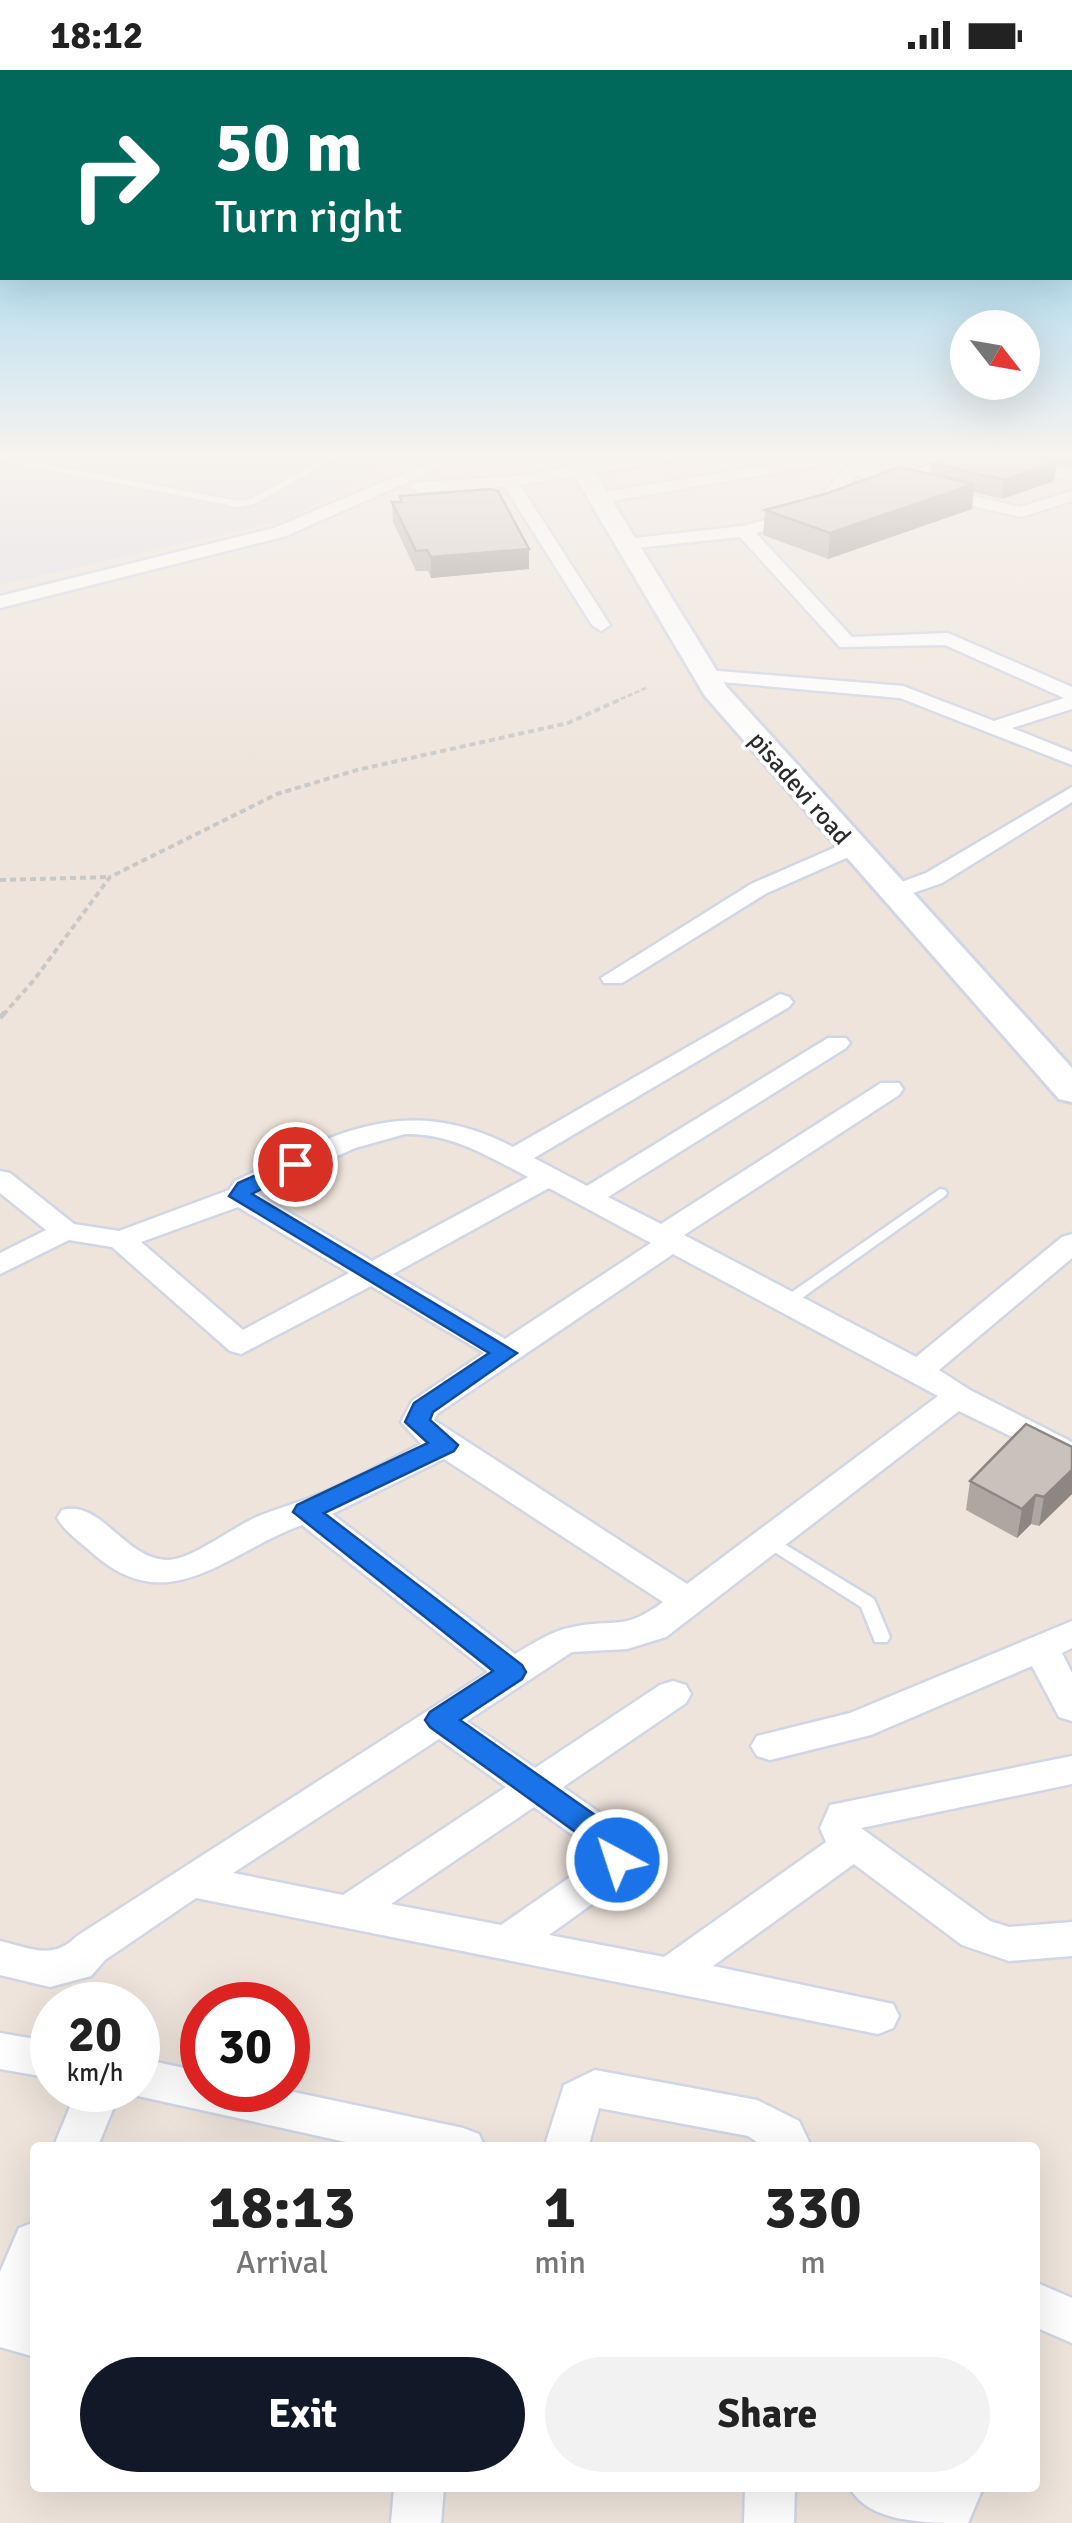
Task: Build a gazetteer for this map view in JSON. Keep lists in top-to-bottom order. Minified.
{"streets":{"street":["pisadevi road"]},"north":"bottom right","page":{"status":"18:12","turn":["50 m","Turn right"],"speed":"20 km/h","limit":"30","eta":["18:13","Arrival","1","min","330","m"],"buttons":["Exit","Share"]}}
